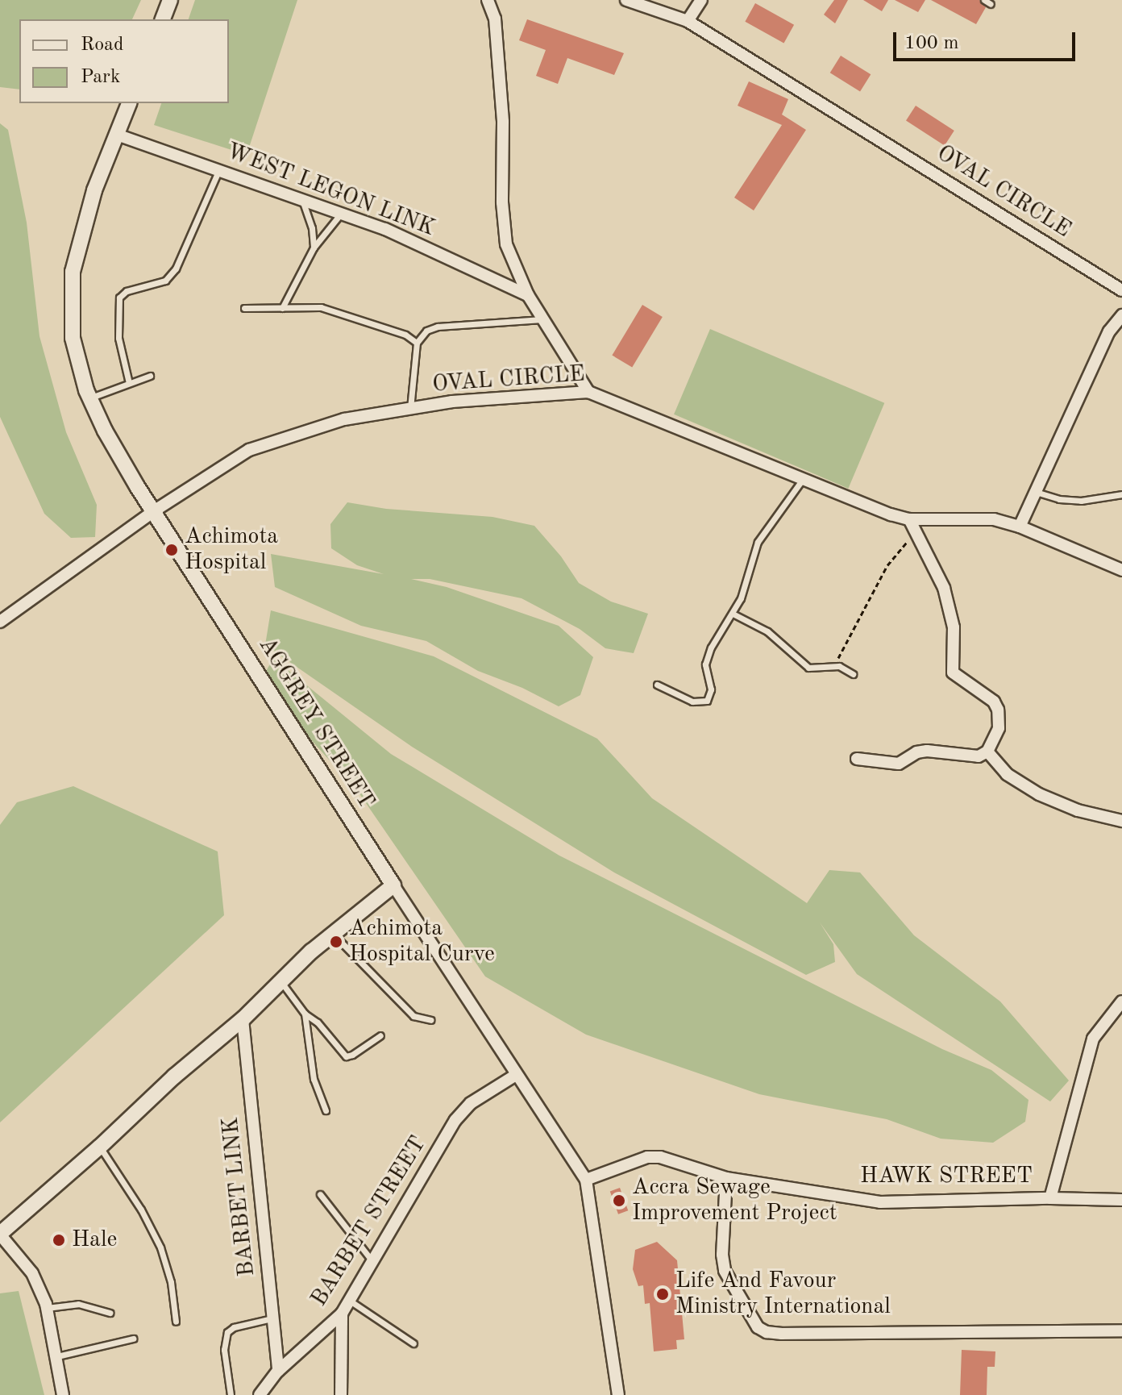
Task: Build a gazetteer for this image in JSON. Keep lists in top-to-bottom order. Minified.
{"streets":{"main road":["AGGREY STREET"],"street":["WEST LEGON LINK","OVAL CIRCLE","HAWK STREET","BARBET LINK","BARBET STREET"]},"crossings":[["WEST LEGON LINK","AGGREY STREET"],["OVAL CIRCLE","AGGREY STREET"],["BARBET LINK","BARBET STREET"]],"places":["Achimota Hospital","Achimota Hospital Curve","Accra Sewage Improvement Project","Hale","Life And Favour Ministry International"],"legend":["Road","Park"],"scale_bar":"100 m"}
